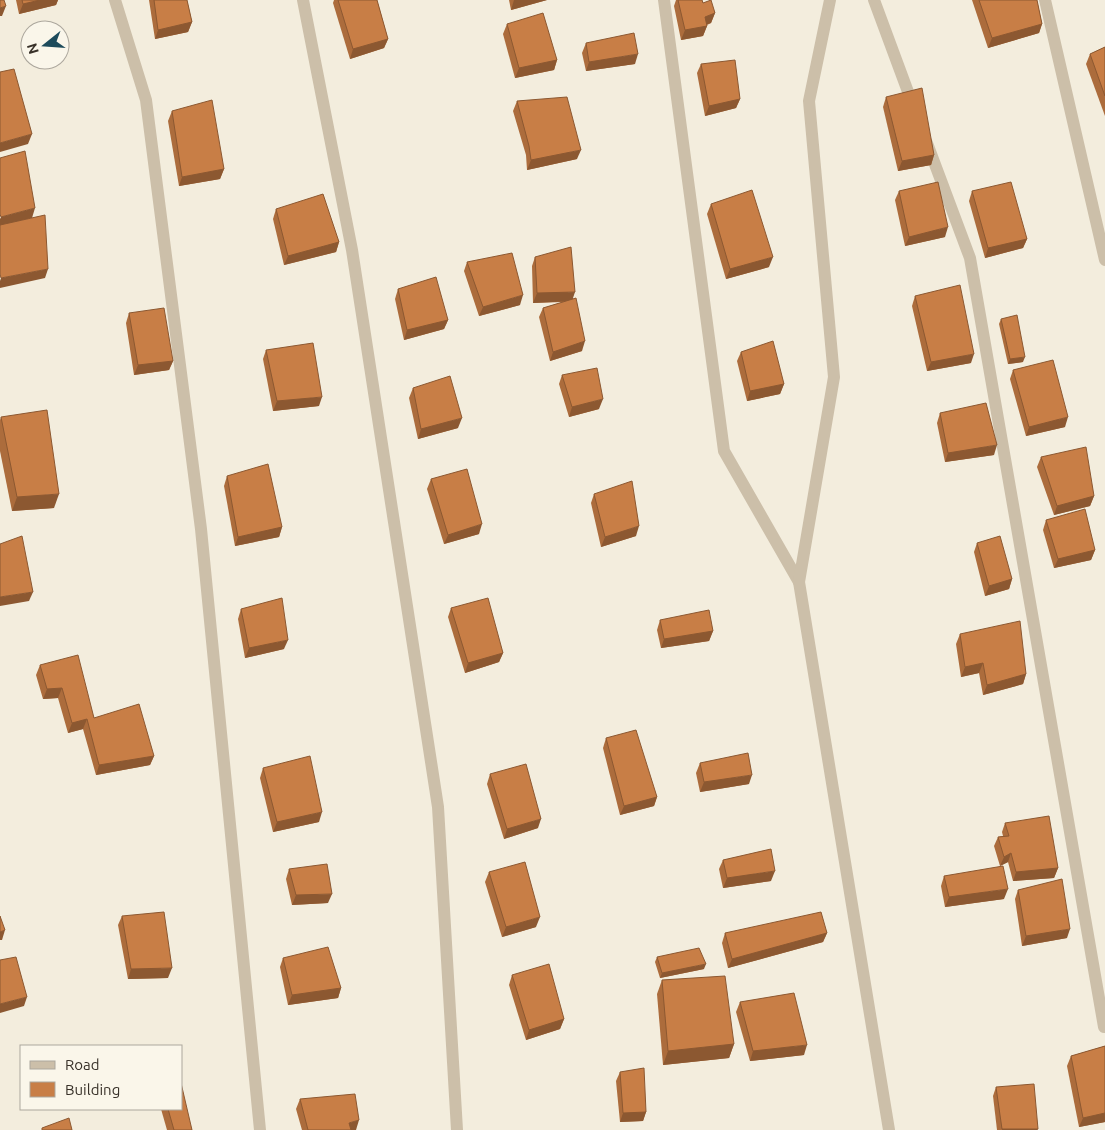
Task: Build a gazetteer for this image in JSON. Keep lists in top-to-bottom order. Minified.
{"legend":["Road","Building"],"north":"left"}
